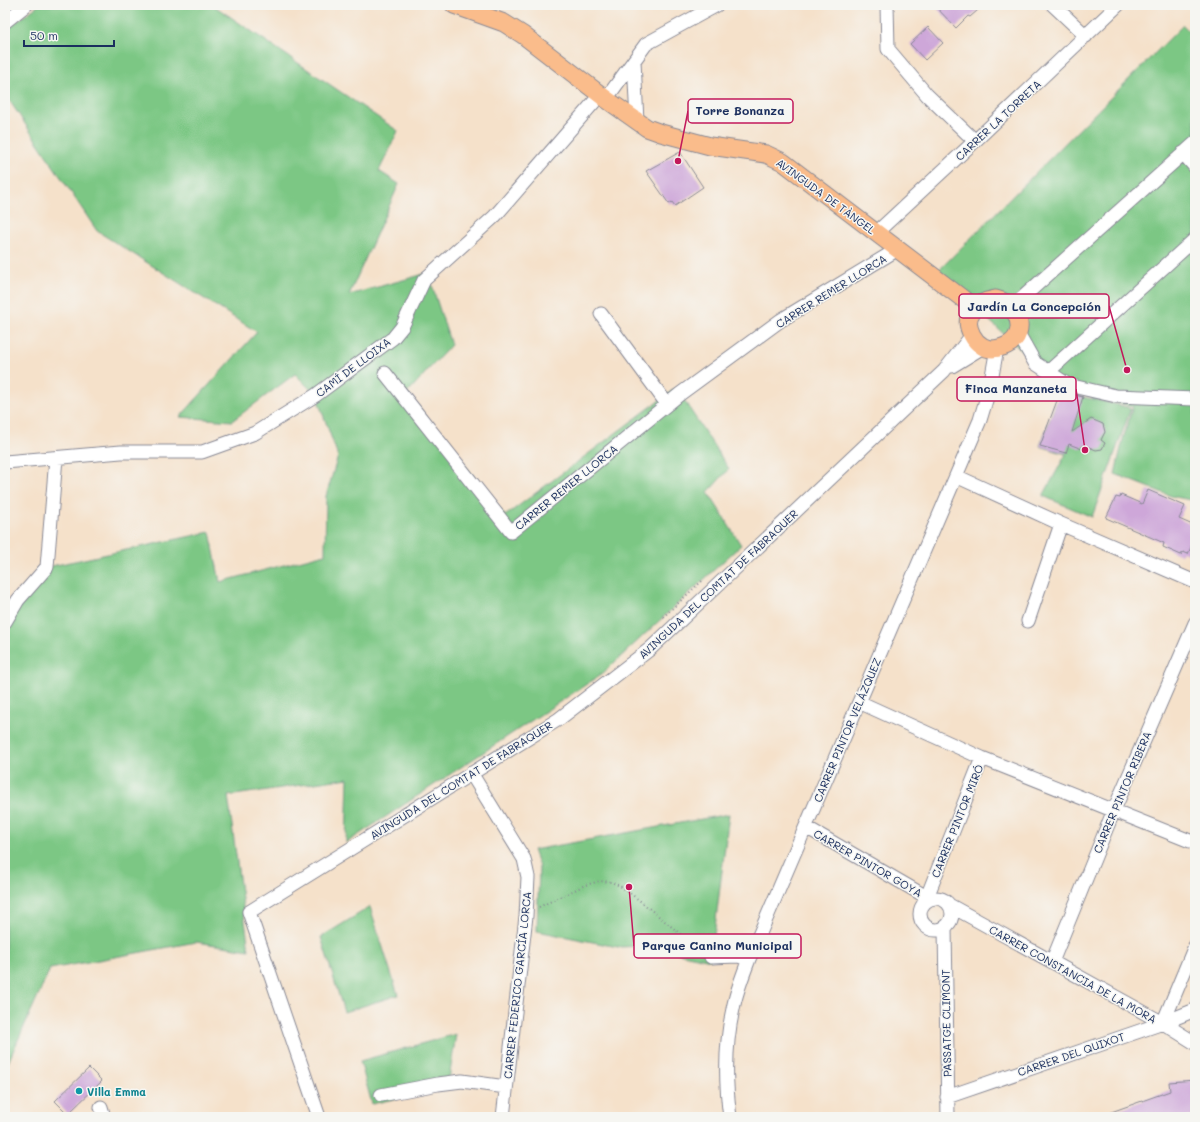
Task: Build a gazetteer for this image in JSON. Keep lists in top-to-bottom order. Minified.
{"streets":{"main road":["AVINGUDA DE TÀNGEL"],"street":["CARRER LA TORRETA","CARRER REMER LLORCA","CAMÍ DE LLOIXA","AVINGUDA DEL COMTAT DE FABRAQUER","CARRER PINTOR VELÁZQUEZ","CARRER PINTOR RIBERA","CARRER PINTOR MIRÓ","CARRER PINTOR GOYA","CARRER CONSTANCIA DE LA MORA","CARRER FEDERICO GARCÍA LORCA","PASSATGE CLIMONT","CARRER DEL QUIXOT"]},"crossings":[["CARRER LA TORRETA","AVINGUDA DE TÀNGEL"],["AVINGUDA DE TÀNGEL","CARRER REMER LLORCA"],["AVINGUDA DE TÀNGEL","CAMÍ DE LLOIXA"],["AVINGUDA DE TÀNGEL","AVINGUDA DEL COMTAT DE FABRAQUER"],["AVINGUDA DE TÀNGEL","CARRER PINTOR VELÁZQUEZ"],["AVINGUDA DEL COMTAT DE FABRAQUER","CARRER PINTOR VELÁZQUEZ"],["AVINGUDA DEL COMTAT DE FABRAQUER","CARRER FEDERICO GARCÍA LORCA"],["CARRER PINTOR VELÁZQUEZ","CARRER PINTOR MIRÓ"],["CARRER PINTOR VELÁZQUEZ","CARRER PINTOR GOYA"],["CARRER PINTOR RIBERA","CARRER CONSTANCIA DE LA MORA"],["CARRER PINTOR MIRÓ","CARRER PINTOR GOYA"],["CARRER PINTOR MIRÓ","CARRER CONSTANCIA DE LA MORA"],["CARRER PINTOR MIRÓ","PASSATGE CLIMONT"],["CARRER PINTOR GOYA","CARRER CONSTANCIA DE LA MORA"],["CARRER PINTOR GOYA","PASSATGE CLIMONT"],["CARRER CONSTANCIA DE LA MORA","PASSATGE CLIMONT"],["CARRER CONSTANCIA DE LA MORA","CARRER DEL QUIXOT"],["PASSATGE CLIMONT","CARRER DEL QUIXOT"]],"places":["Torre Bonanza","Jardín La Concepción","Finca Manzaneta","Parque Canino Municipal","Villa Emma"],"scale_bar":"50 m"}
